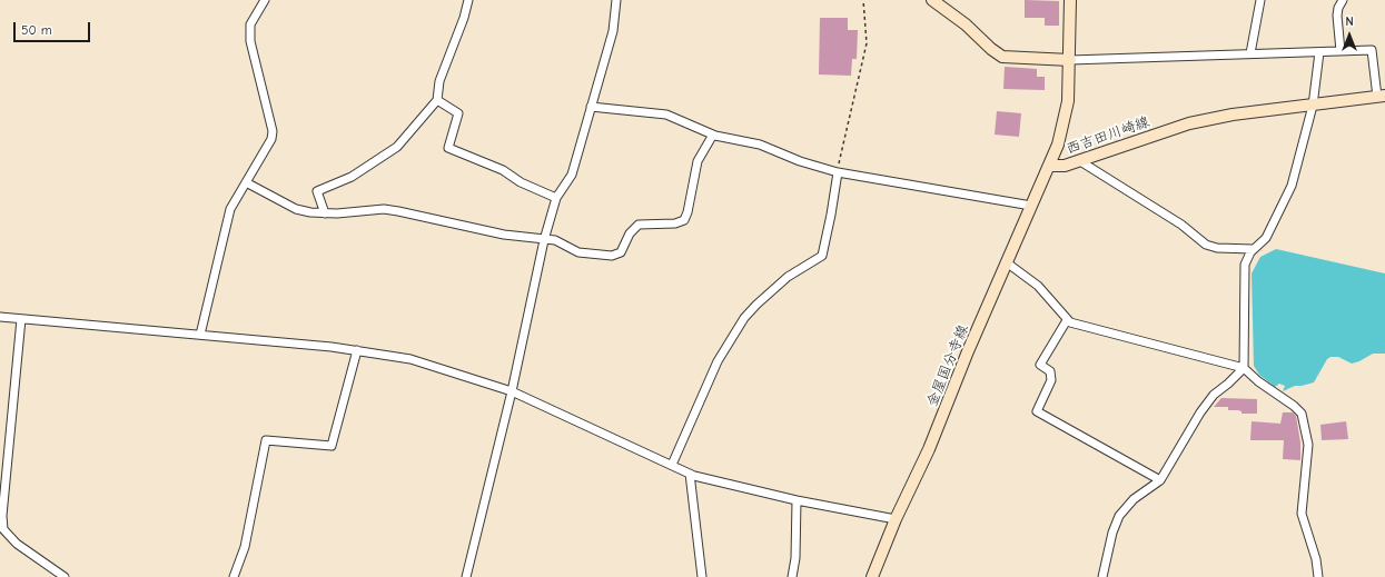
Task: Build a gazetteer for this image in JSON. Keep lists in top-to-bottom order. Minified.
{"streets":{"main road":["西吉田川崎線","金屋国分寺線"]},"crossings":[["西吉田川崎線","金屋国分寺線"]],"scale_bar":"50 m","north":"top"}
